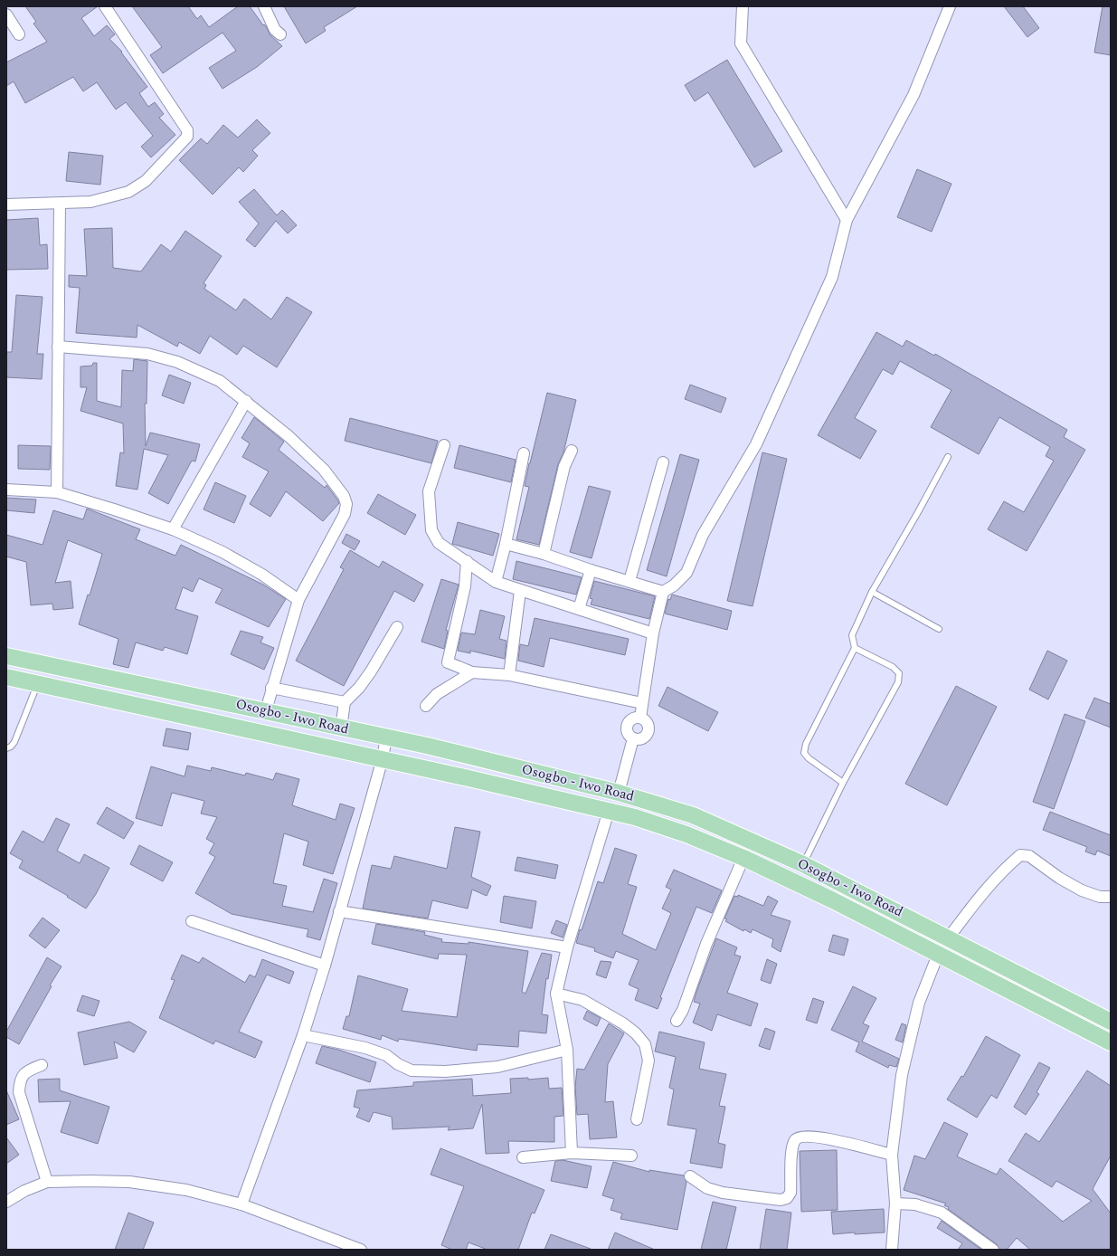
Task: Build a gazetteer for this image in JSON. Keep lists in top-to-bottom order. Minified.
{"streets":{"main road":["Osogbo - Iwo Road"]}}
